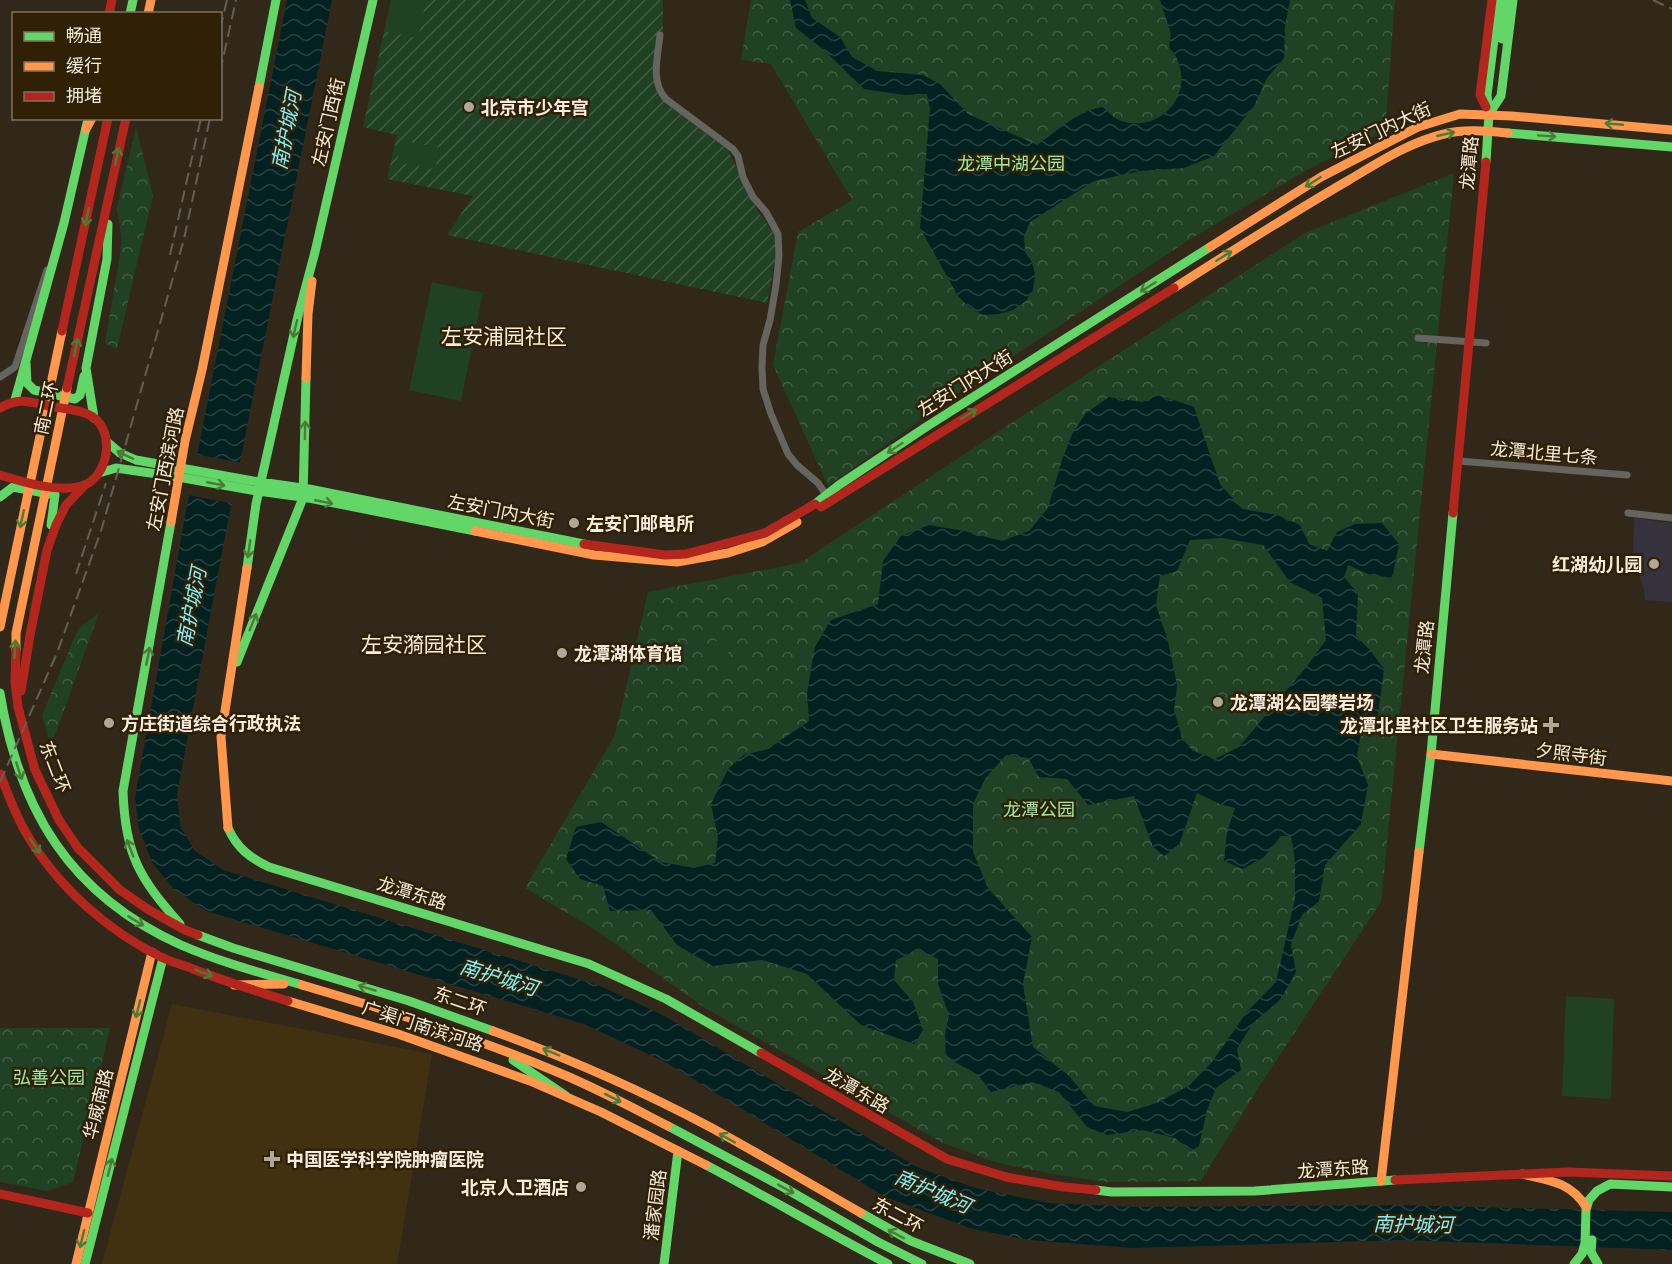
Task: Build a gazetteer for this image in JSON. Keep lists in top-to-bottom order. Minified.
{"streets":{"main road":["左安门西街","左安门内大街","龙潭路","南二环","左安门西滨河路","夕照寺街","东二环","龙潭东路","广渠门南滨河路","华威南路","潘家园路"],"street":["龙潭北里七条"]},"crossings":[["左安门西街","左安门内大街"],["左安门西街","龙潭东路"],["左安门内大街","龙潭路"],["左安门内大街","左安门西滨河路"],["左安门内大街","龙潭东路"],["龙潭路","龙潭北里七条"],["龙潭路","夕照寺街"],["龙潭路","龙潭东路"],["南二环","东二环"],["左安门西滨河路","东二环"],["广渠门南滨河路","华威南路"],["广渠门南滨河路","潘家园路"]],"one_way":["左安门西滨河路"],"districts":["左安浦园社区","左安漪园社区"],"water":["南护城河"],"parks":["龙潭中湖公园","龙潭公园","弘善公园"],"places":{"other":["北京市少年宫","左安门邮电所","红湖幼儿园","龙潭湖体育馆","龙潭湖公园攀岩场","方庄街道综合行政执法","北京人卫酒店"],"health":["龙潭北里社区卫生服务站","中国医学科学院肿瘤医院"]},"legend":["畅通","缓行","拥堵"]}
